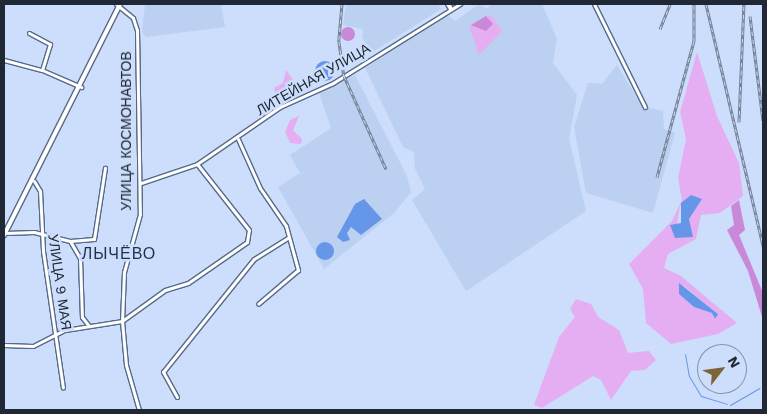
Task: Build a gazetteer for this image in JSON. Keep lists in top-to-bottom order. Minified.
{"streets":{"street":["ЛИТЕЙНАЯ УЛИЦА","УЛИЦА КОСМОНАВТОВ","УЛИЦА 9 МАЯ"]},"crossings":[["ЛИТЕЙНАЯ УЛИЦА","УЛИЦА КОСМОНАВТОВ"]],"districts":["ЛЫЧЁВО"],"north":"top right"}
